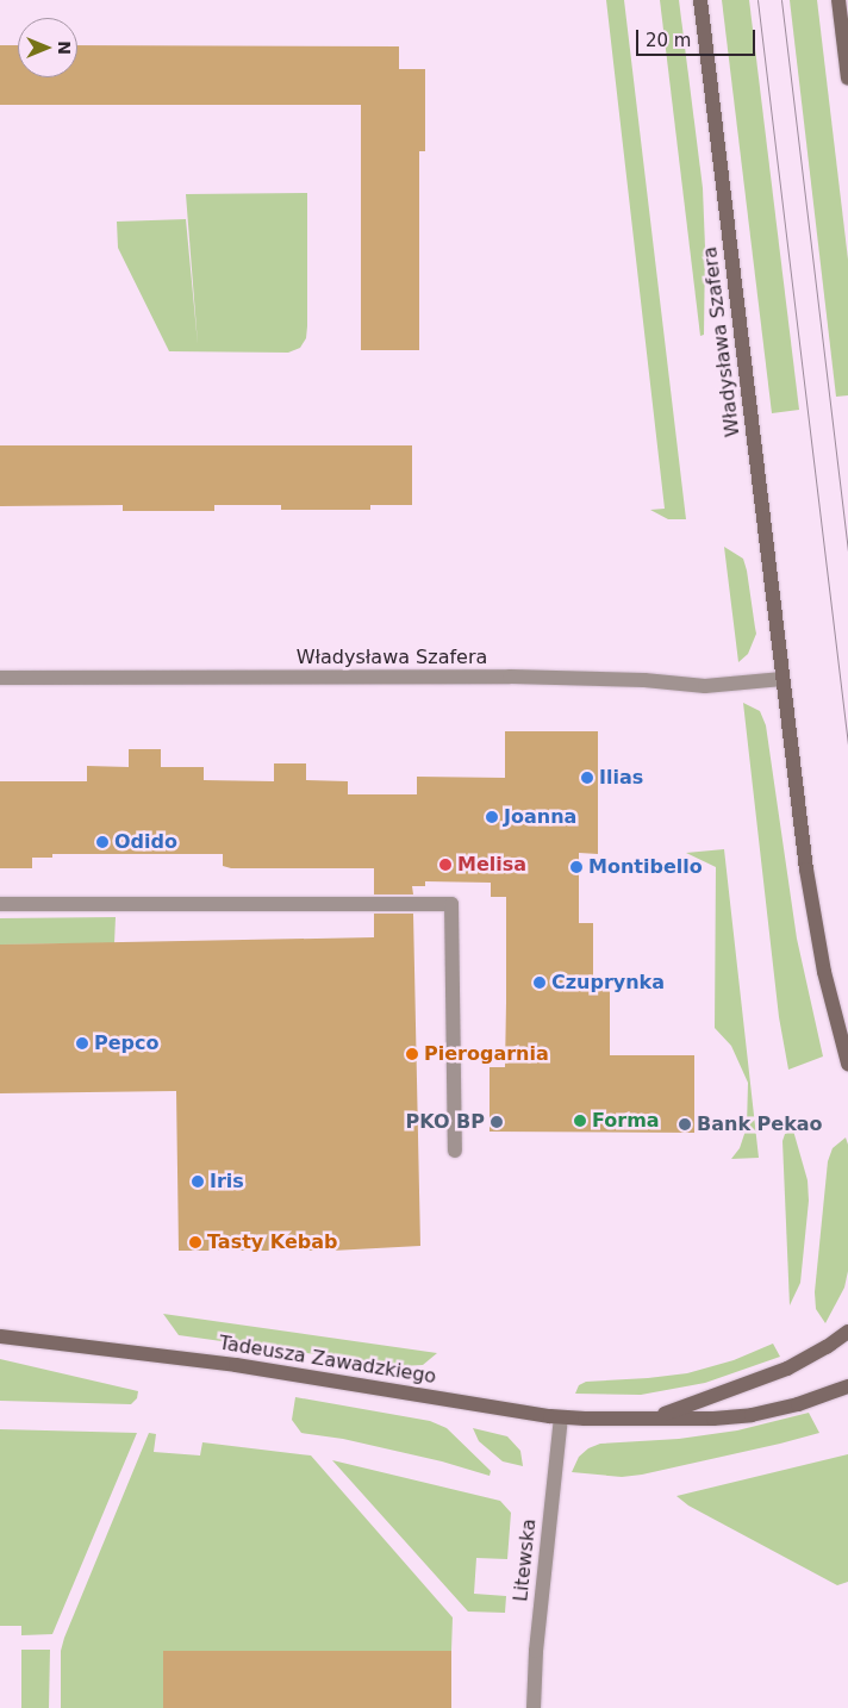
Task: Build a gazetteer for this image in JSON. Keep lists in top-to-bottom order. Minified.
{"streets":{"main road":["Władysława Szafera","Tadeusza Zawadzkiego"],"street":["Litewska"]},"crossings":[["Tadeusza Zawadzkiego","Litewska"]],"places":["Ilias","Joanna","Odido","Melisa","Montibello","Czuprynka","Pepco","Pierogarnia","Forma","PKO BP","Bank Pekao","Iris","Tasty Kebab"],"scale_bar":"20 m","north":"right"}
